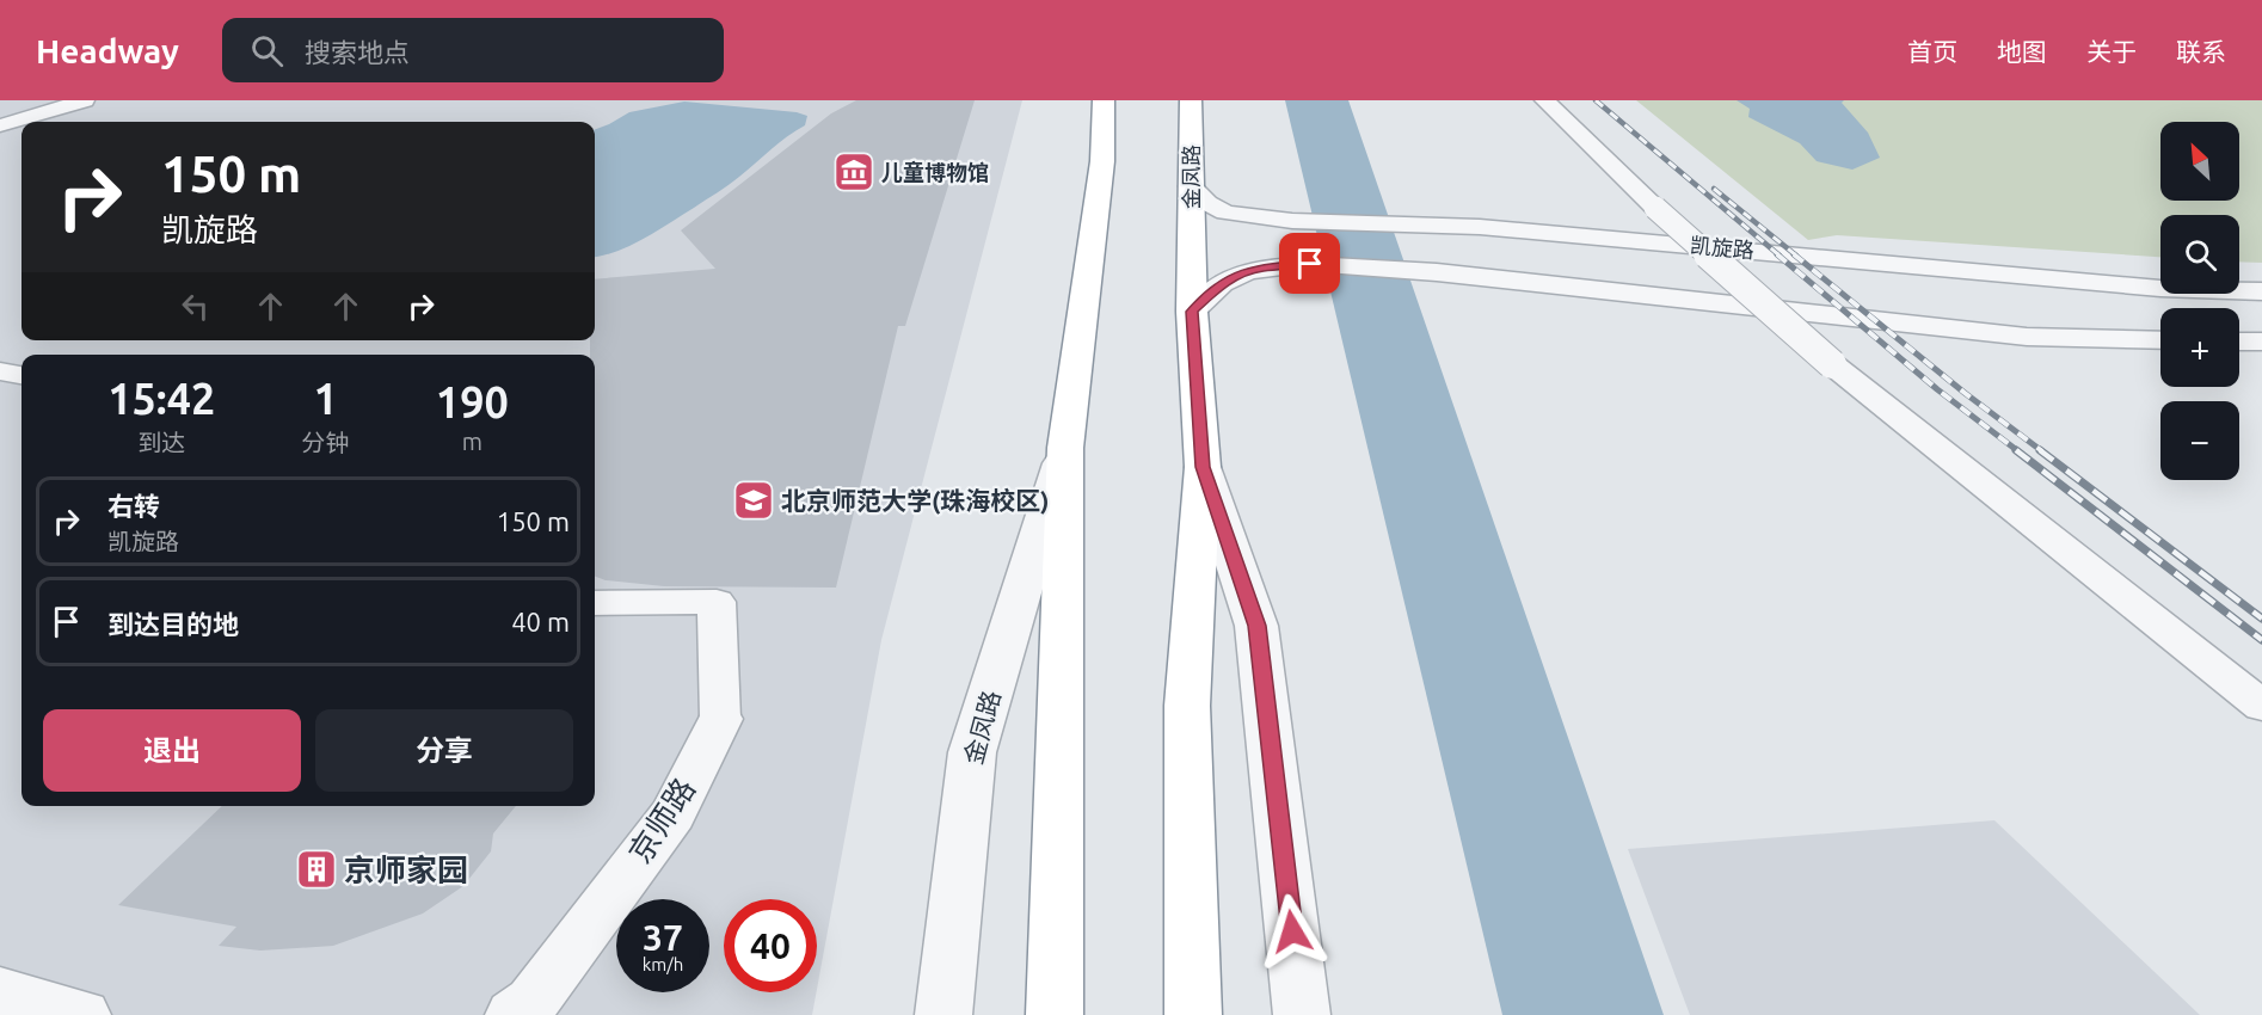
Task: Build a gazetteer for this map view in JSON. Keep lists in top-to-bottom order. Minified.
{"streets":{"highway":["金凤路"],"street":["凯旋路","京师路"]},"crossings":[["金凤路","凯旋路"]],"places":{"museum":["儿童博物馆"],"school or university":["北京师范大学(珠海校区)"],"building":["京师家园"]},"north":"top left","page":{"header":"Headway","search":"搜索地点","nav":["首页","地图","关于","联系"],"map_buttons":["+","−"],"turn":["150 m","凯旋路"],"eta":["15:42","到达","1","分钟","190","m"],"list":[{"name":"右转","note":"凯旋路","value":"150 m"},{"name":"到达目的地","value":"40 m"}],"buttons":["退出","分享"],"speed":"37 km/h","limit":"40"}}
